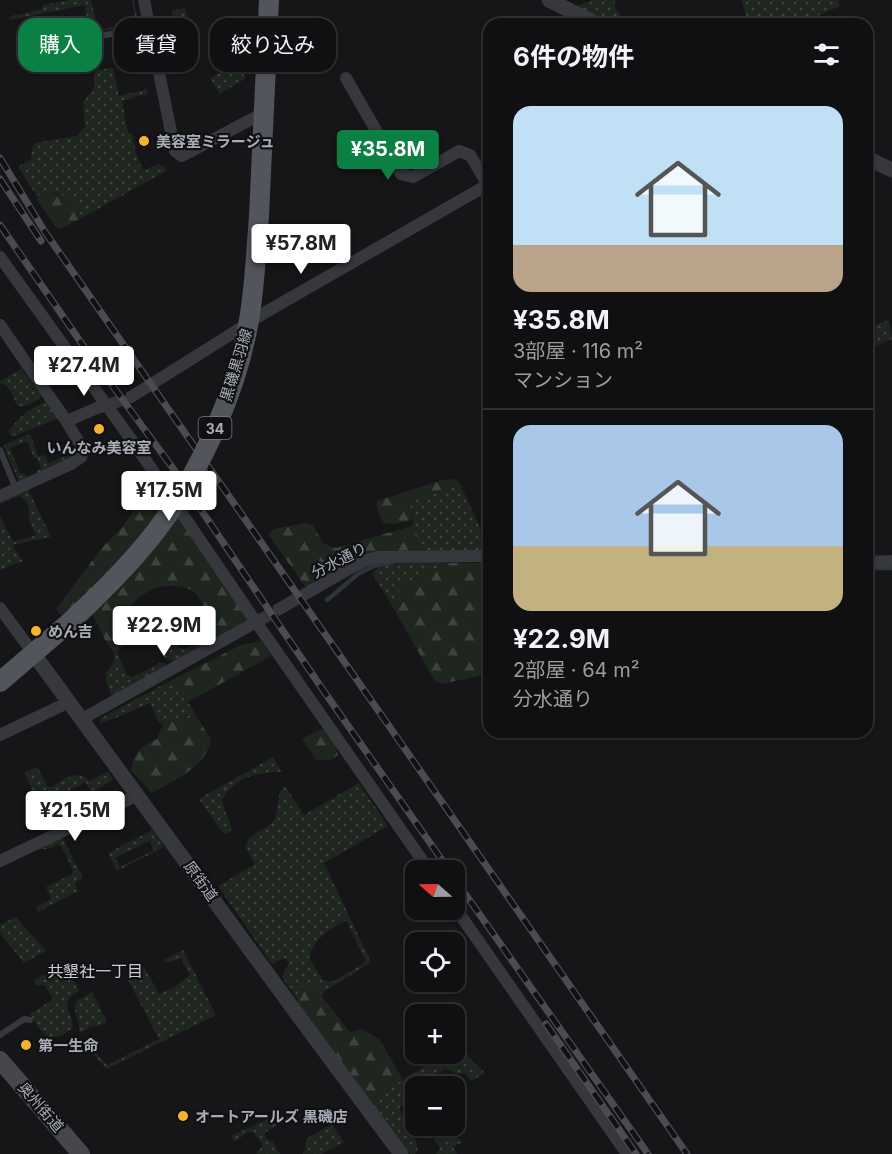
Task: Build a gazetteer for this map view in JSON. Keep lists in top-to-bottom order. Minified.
{"streets":{"main road":["黒磯黒羽線","34","奥州街道"],"street":["分水通り","原街道"]},"crossings":[["黒磯黒羽線","原街道"]],"districts":["共墾社一丁目"],"places":["美容室ミラージュ","いんなみ美容室","めん吉","第一生命","オートアールズ 黒磯店"],"north":"left","page":{"chip":["購入","賃貸","絞り込み"],"heading":"6件の物件","list":[{"name":"¥35.8M","note":"3部屋 · 116 m² · マンション"},{"name":"¥22.9M","note":"2部屋 · 64 m² · 分水通り"}],"price":["¥35.8M","¥57.8M","¥27.4M","¥17.5M","¥22.9M","¥21.5M"],"map_buttons":["+","−"]}}
